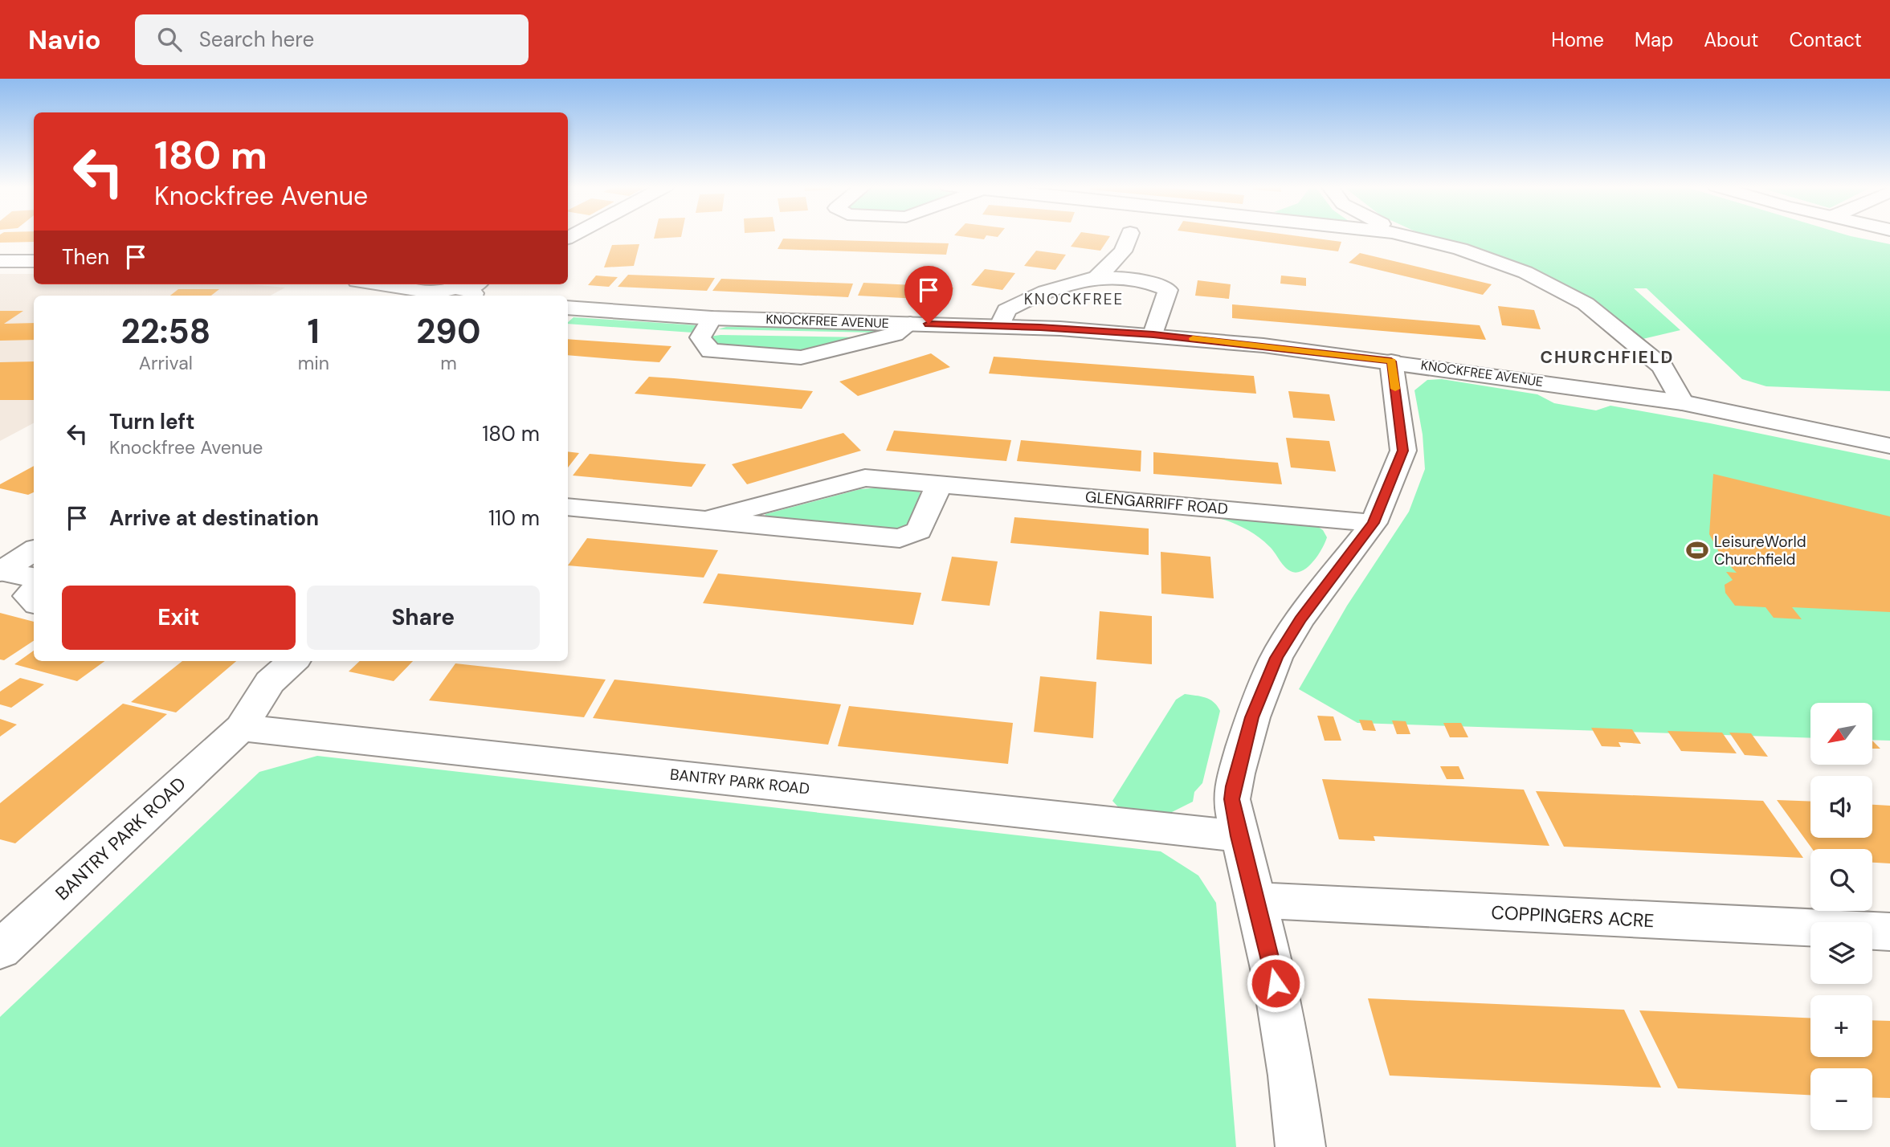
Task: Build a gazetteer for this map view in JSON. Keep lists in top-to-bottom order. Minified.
{"streets":{"street":["KNOCKFREE AVENUE","GLENGARRIFF ROAD","BANTRY PARK ROAD","COPPINGERS ACRE"]},"districts":["KNOCKFREE","CHURCHFIELD"],"places":{"sports":["LeisureWorld Churchfield"]},"north":"bottom left","page":{"header":"Navio","search":"Search here","nav":["Home","Map","About","Contact"],"turn":["180 m","Knockfree Avenue"],"then":"Then","eta":["22:58","Arrival","1","min","290","m"],"list":[{"name":"Turn left","note":"Knockfree Avenue","value":"180 m"},{"name":"Arrive at destination","value":"110 m"}],"buttons":["Exit","Share"],"map_buttons":["+","−"]}}
